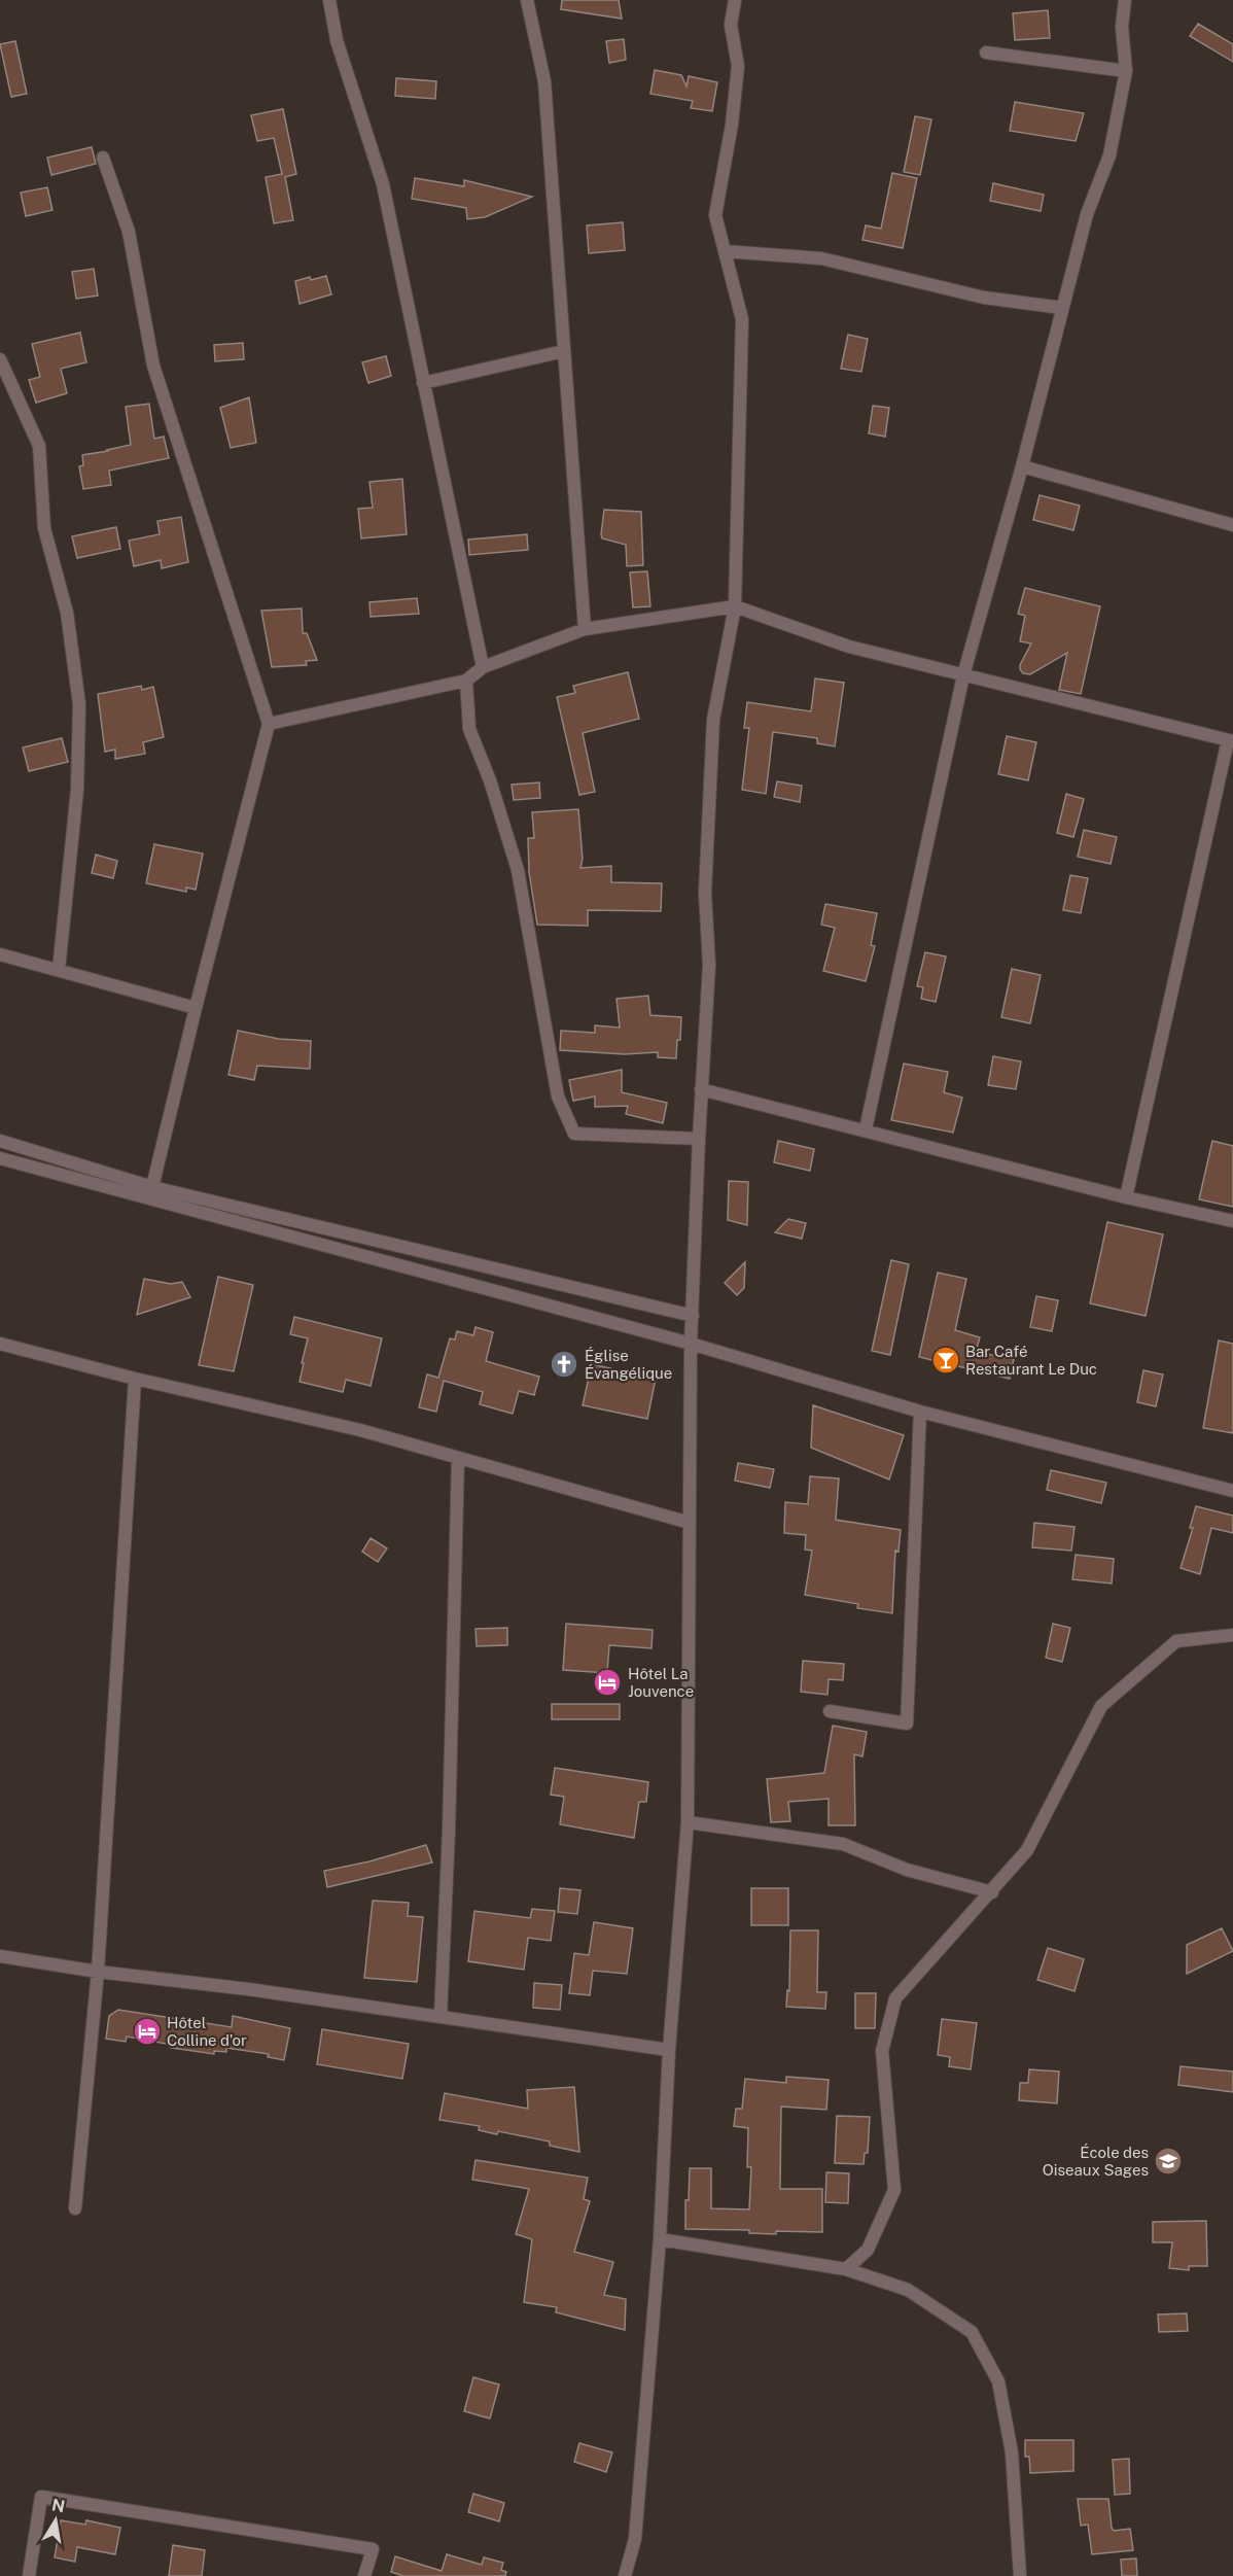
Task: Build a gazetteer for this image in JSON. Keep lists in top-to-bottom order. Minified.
{"places":{"bar":["Bar Café Restaurant Le Duc"],"church":["Église Évangélique"],"hotel":["Hôtel La Jouvence","Hôtel Colline d'or"],"school or university":["École des Oiseaux Sages"]},"north":"top"}
